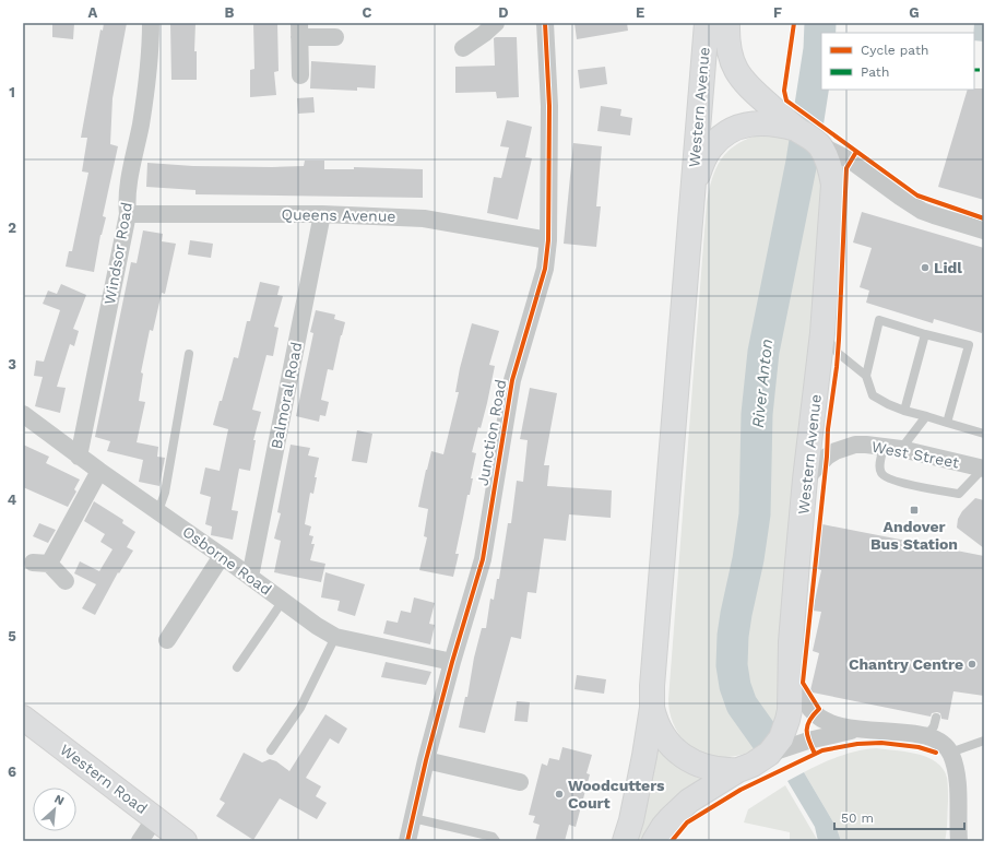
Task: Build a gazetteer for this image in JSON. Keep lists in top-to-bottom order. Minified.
{"streets":{"main road":["Western Avenue","Western Road"],"street":["Queens Avenue","Windsor Road","Balmoral Road","Junction Road","West Street","Osborne Road"]},"crossings":[["Western Avenue","West Street"],["Queens Avenue","Windsor Road"],["Queens Avenue","Balmoral Road"],["Queens Avenue","Junction Road"],["Windsor Road","Osborne Road"],["Balmoral Road","Osborne Road"],["Junction Road","Osborne Road"]],"water":["River Anton"],"places":{"other":["Lidl","Chantry Centre","Woodcutters Court"],"transit":["Andover Bus Station"]},"legend":["Cycle path","Path"],"scale_bar":"50 m","north":"top right","grid":{"columns":["A","B","C","D","E","F","G"],"rows":["1","2","3","4","5","6"]}}
